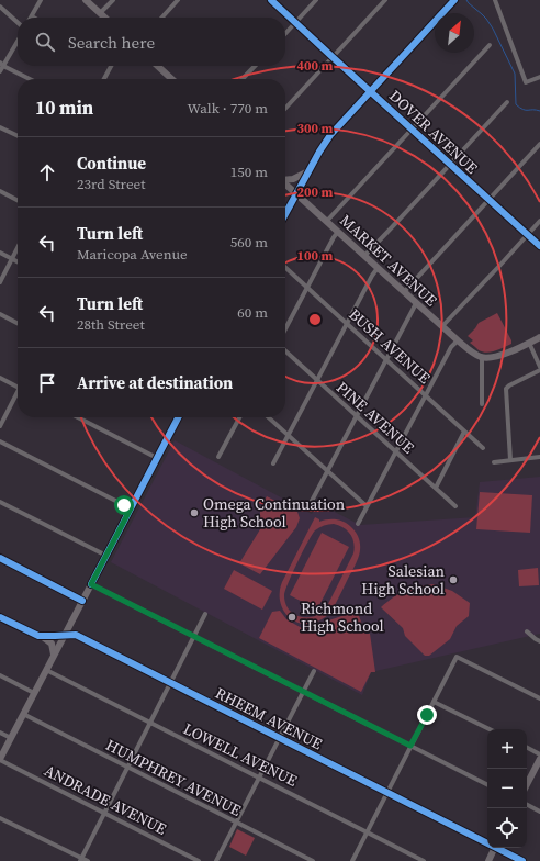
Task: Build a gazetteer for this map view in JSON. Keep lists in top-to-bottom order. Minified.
{"streets":{"street":["DOVER AVENUE","MARKET AVENUE","BUSH AVENUE","PINE AVENUE","RHEEM AVENUE","LOWELL AVENUE","HUMPHREY AVENUE","ANDRADE AVENUE"]},"places":["Omega Continuation High School","Salesian High School","Richmond High School"],"north":"top right","page":{"search":"Search here","heading":["10 min","Walk · 770 m"],"list":[["Continue","23rd Street","150 m"],["Turn left","Maricopa Avenue","560 m"],["Turn left","28th Street","60 m"],"Arrive at destination"],"map_buttons":["+","−"]},"rings":["400 m","300 m","200 m","100 m"]}
